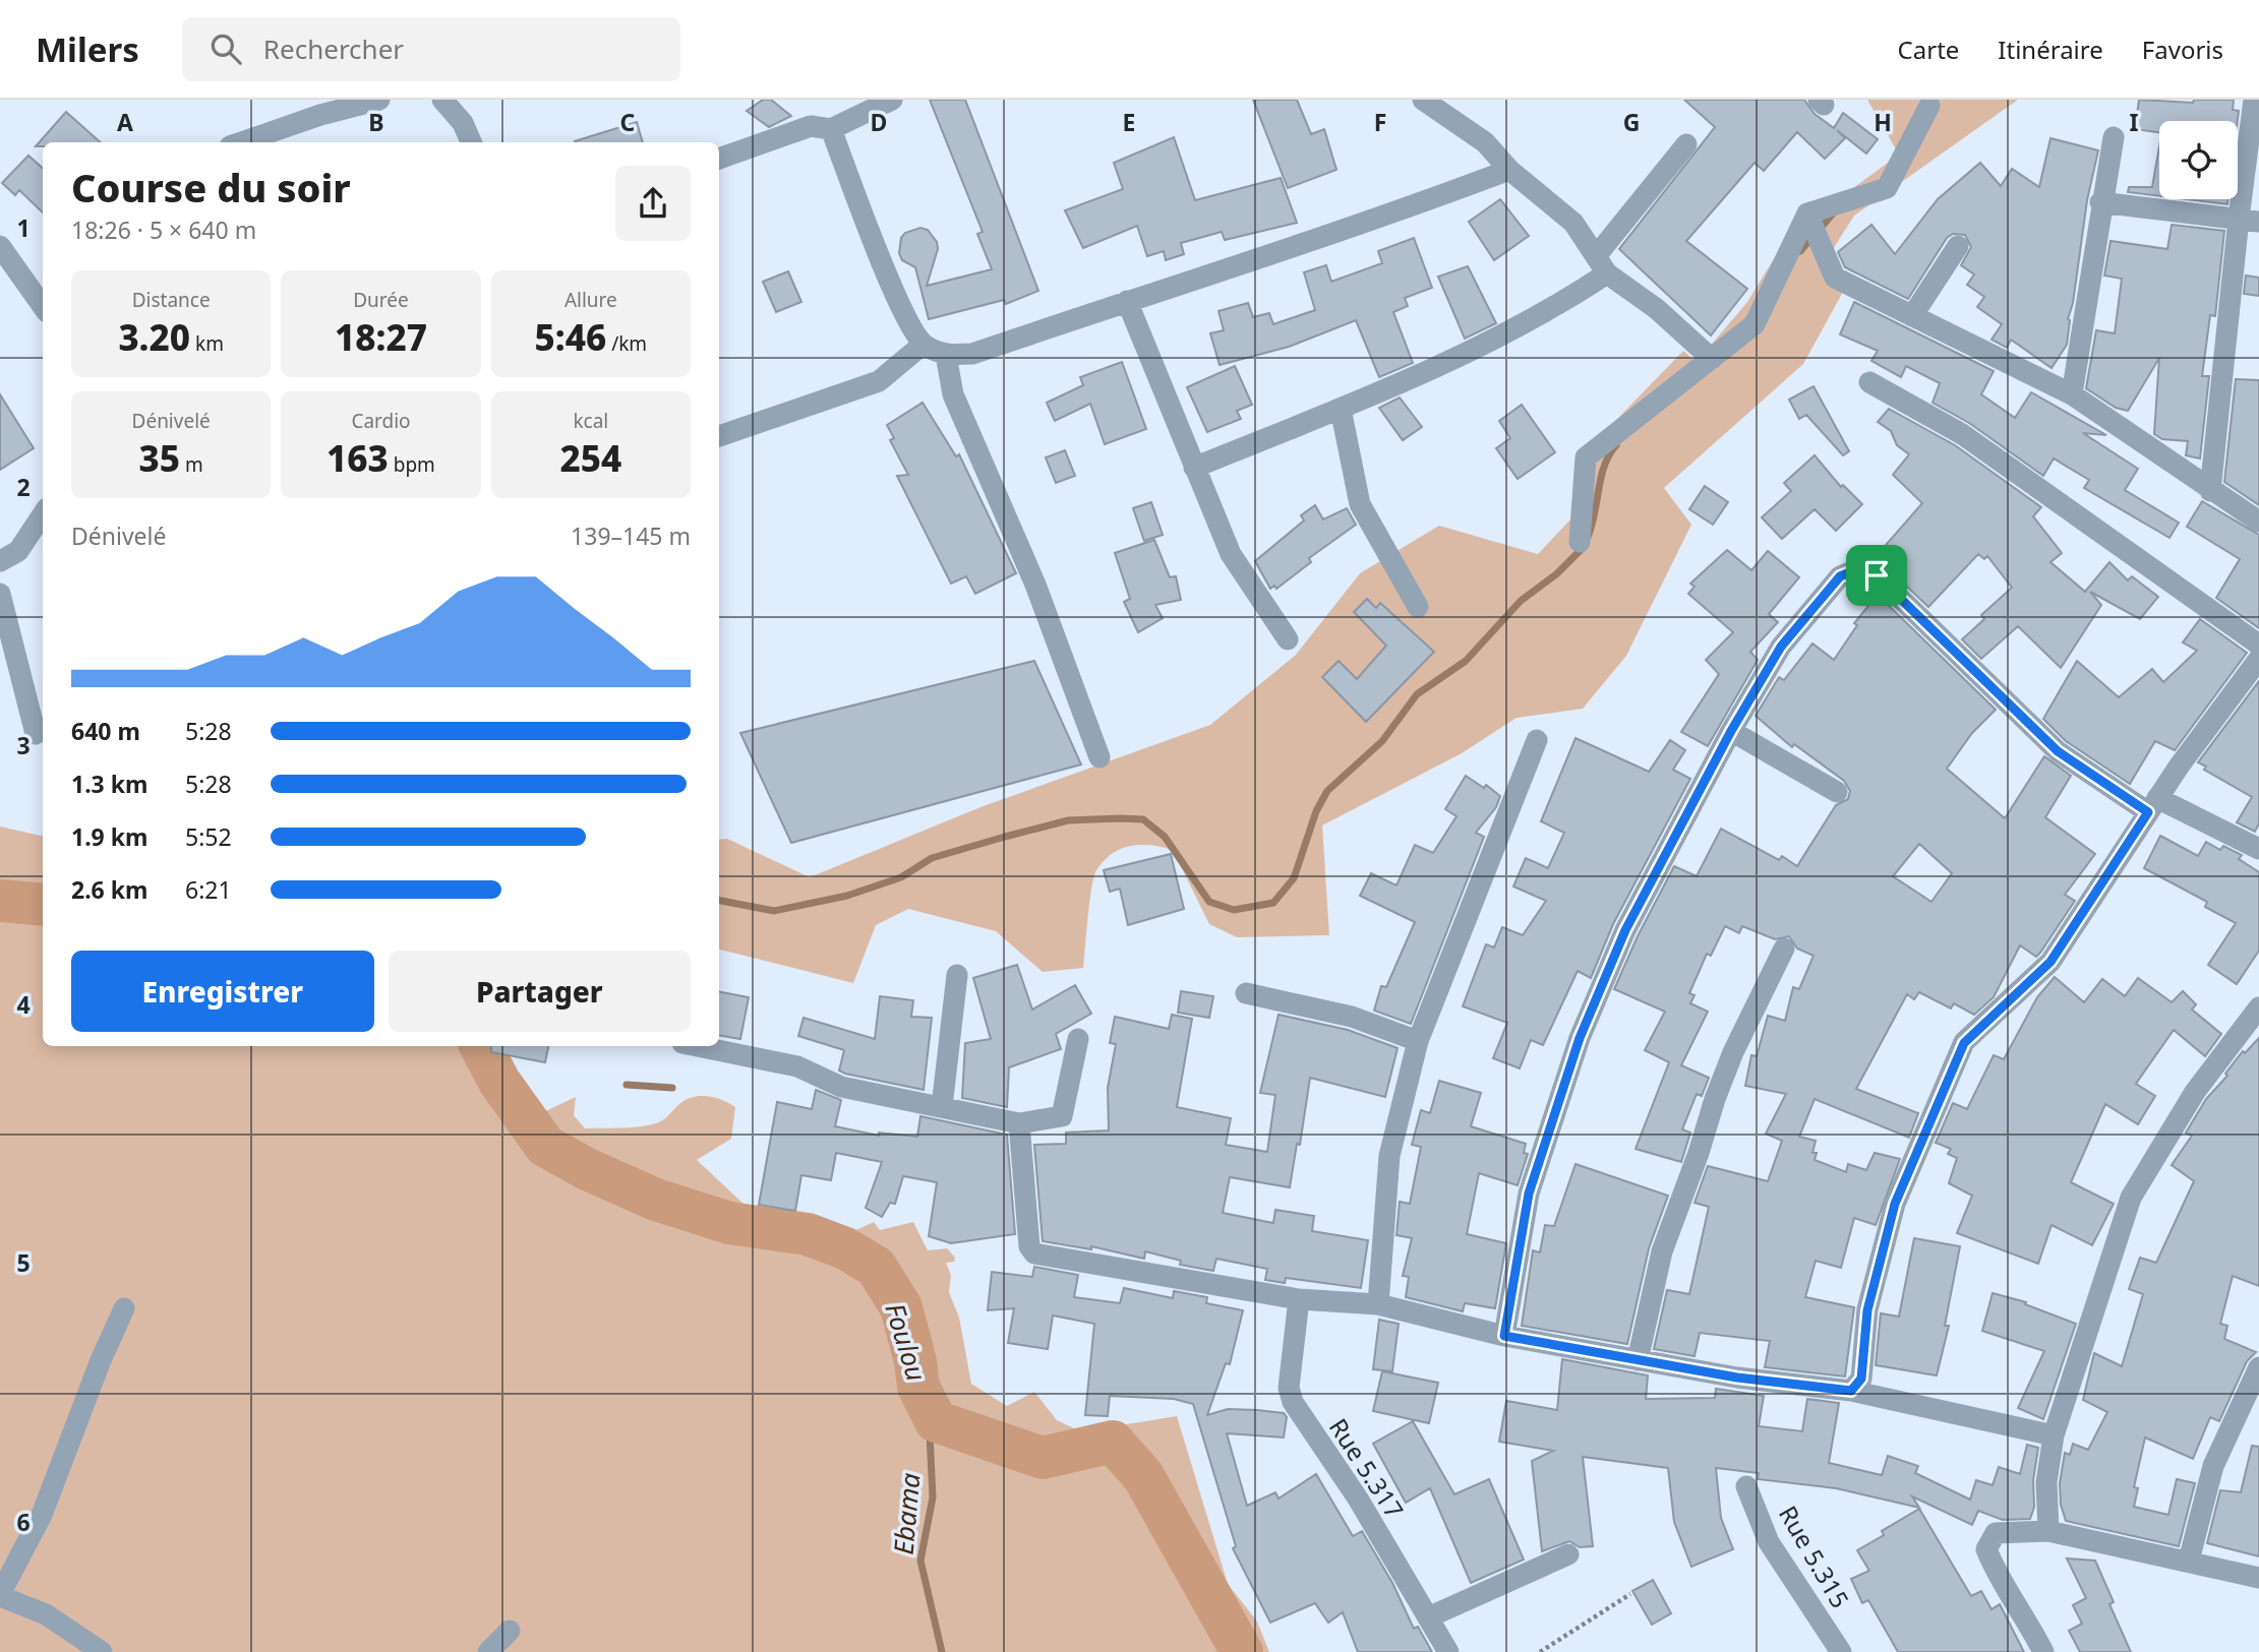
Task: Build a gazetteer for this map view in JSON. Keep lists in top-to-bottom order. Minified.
{"streets":{"street":["Rue 5.317","Rue 5.315"]},"water":["Foulou","Ebama"],"page":{"header":"Milers","search":"Rechercher","nav":["Carte","Itinéraire","Favoris"],"heading":["Course du soir","18:26 · 5 × 640 m"],"stats":[["Distance","3.20 km"],["Durée","18:27"],["Allure","5:46 /km"],["Dénivelé","35 m"],["Cardio","163 bpm"],["kcal","254"]],"chart":["Dénivelé","139–145 m"],"list":[{"name":"640 m","note":"5:28"},{"name":"1.3 km","note":"5:28"},{"name":"1.9 km","note":"5:52"},{"name":"2.6 km","note":"6:21"}],"buttons":["Enregistrer","Partager"]},"grid":{"columns":["A","B","C","D","E","F","G","H","I"],"rows":["1","2","3","4","5","6"]}}
